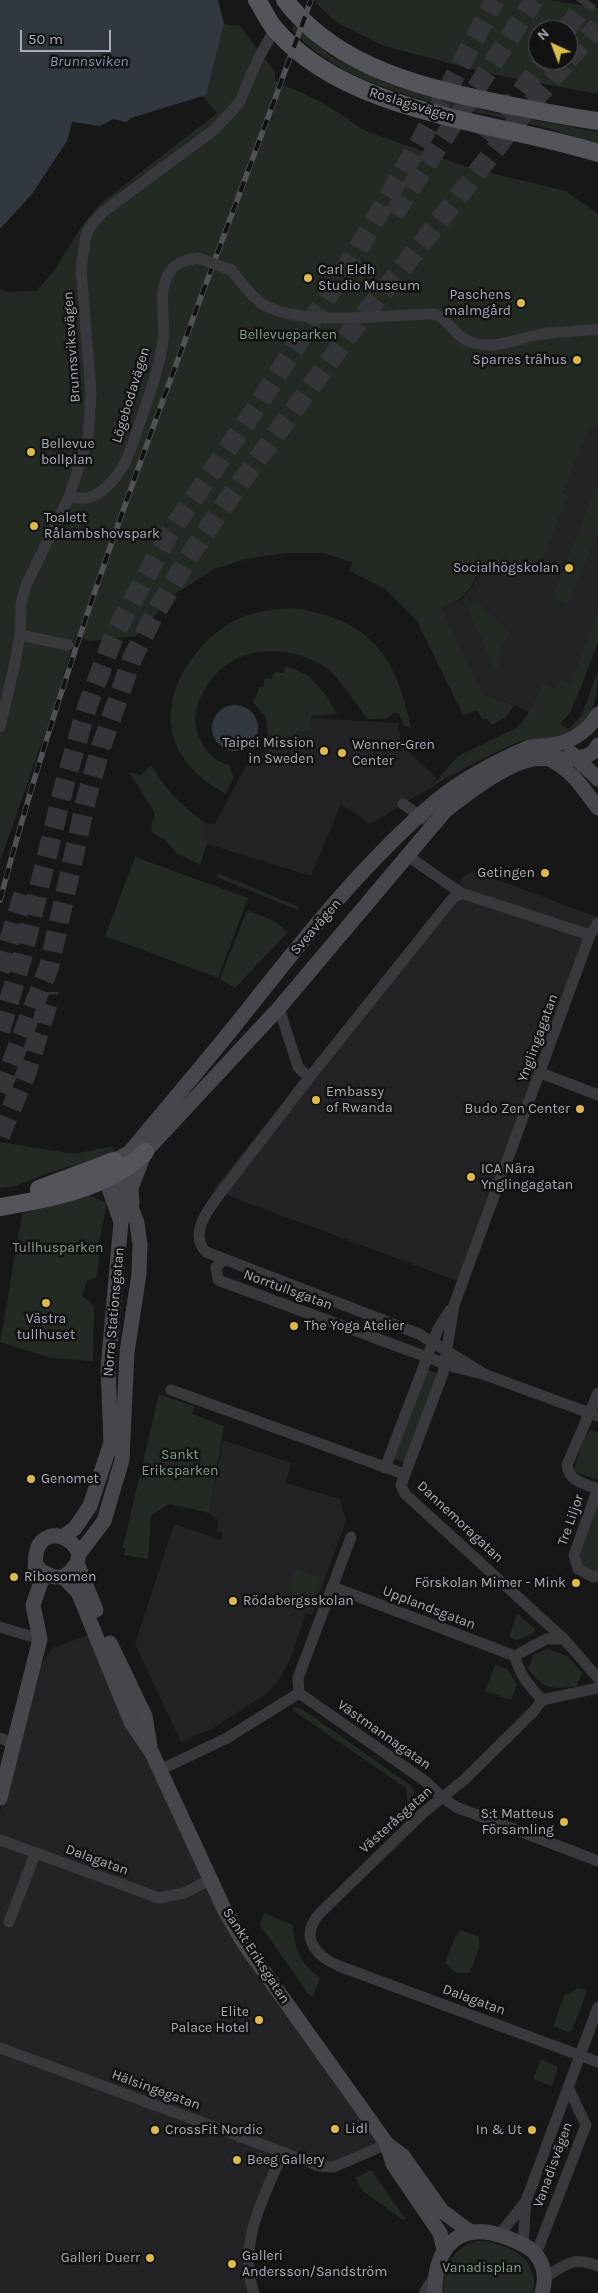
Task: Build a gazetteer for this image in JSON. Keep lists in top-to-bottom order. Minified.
{"streets":{"main road":["Roslagsvägen","Sveavägen","Norra Stationsgatan","Sankt Eriksgatan"],"street":["Brunnsviksvägen","Lögebodavägen","Ynglingagatan","Norrtullsgatan","Tre Liljor","Dannemoragatan","Upplandsgatan","Västmannagatan","Västeråsgatan","Dalagatan","Hälsingegatan","Vanadisvägen"]},"crossings":[["Roslagsvägen","Brunnsviksvägen"],["Brunnsviksvägen","Lögebodavägen"],["Ynglingagatan","Norrtullsgatan"],["Ynglingagatan","Dannemoragatan"],["Norrtullsgatan","Tre Liljor"],["Norra Stationsgatan","Sankt Eriksgatan"],["Västmannagatan","Västeråsgatan"],["Västeråsgatan","Dalagatan"],["Dalagatan","Sankt Eriksgatan"],["Dalagatan","Vanadisvägen"],["Sankt Eriksgatan","Hälsingegatan"]],"water":["Brunnsviken"],"parks":["Bellevueparken","Tullhusparken","Sankt Eriksparken","Vanadisplan"],"places":["Carl Eldh Studio Museum","Paschens malmgård","Sparres trähus","Bellevue bollplan","Toalett Rålambshovspark","Socialhögskolan","Taipei Mission in Sweden","Wenner-Gren Center","Getingen","Embassy of Rwanda","Budo Zen Center","ICA Nära Ynglingagatan","Västra tullhuset","The Yoga Atelier","Genomet","Ribosomen","Förskolan Mimer - Mink","Rödabergsskolan","S:t Matteus Församling","Elite Palace Hotel","Lidl","CrossFit Nordic","In & Ut","Beeg Gallery","Galleri Duerr","Galleri Andersson/Sandström"],"scale_bar":"50 m","north":"top left"}
